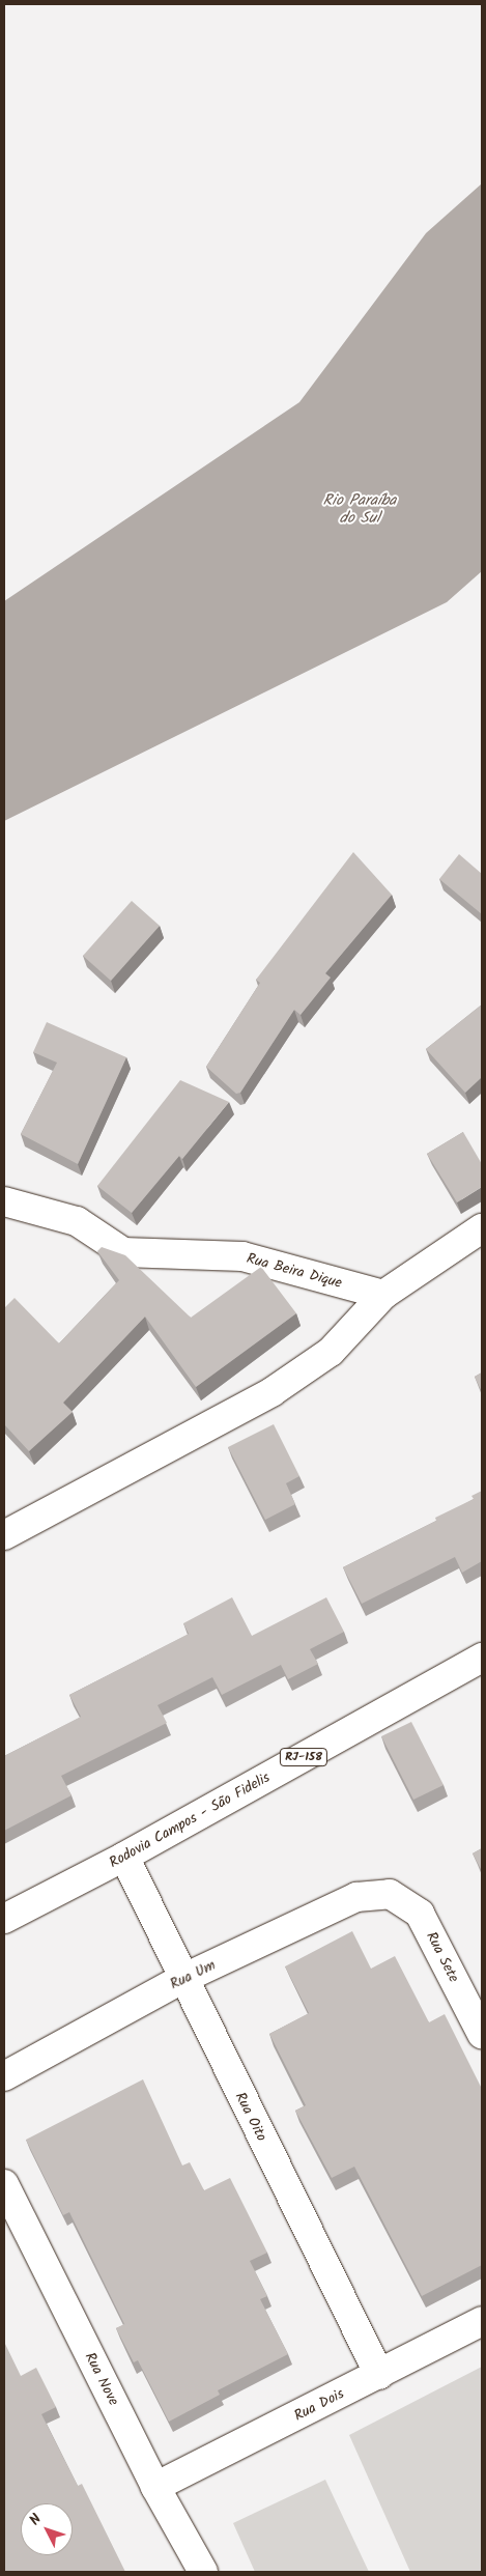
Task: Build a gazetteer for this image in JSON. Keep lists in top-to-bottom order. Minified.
{"streets":{"street":["Rua Beira Dique","RJ-158","Rodovia Campos - São Fidelis","Rua Sete","Rua Um","Rua Oito","Rua Nove","Rua Dois"]},"crossings":[["Rodovia Campos - São Fidelis","Rua Oito"],["Rua Sete","Rua Um"],["Rua Um","Rua Oito"],["Rua Oito","Rua Dois"],["Rua Nove","Rua Dois"]],"water":["Rio Paraíba do Sul"],"north":"top left"}
